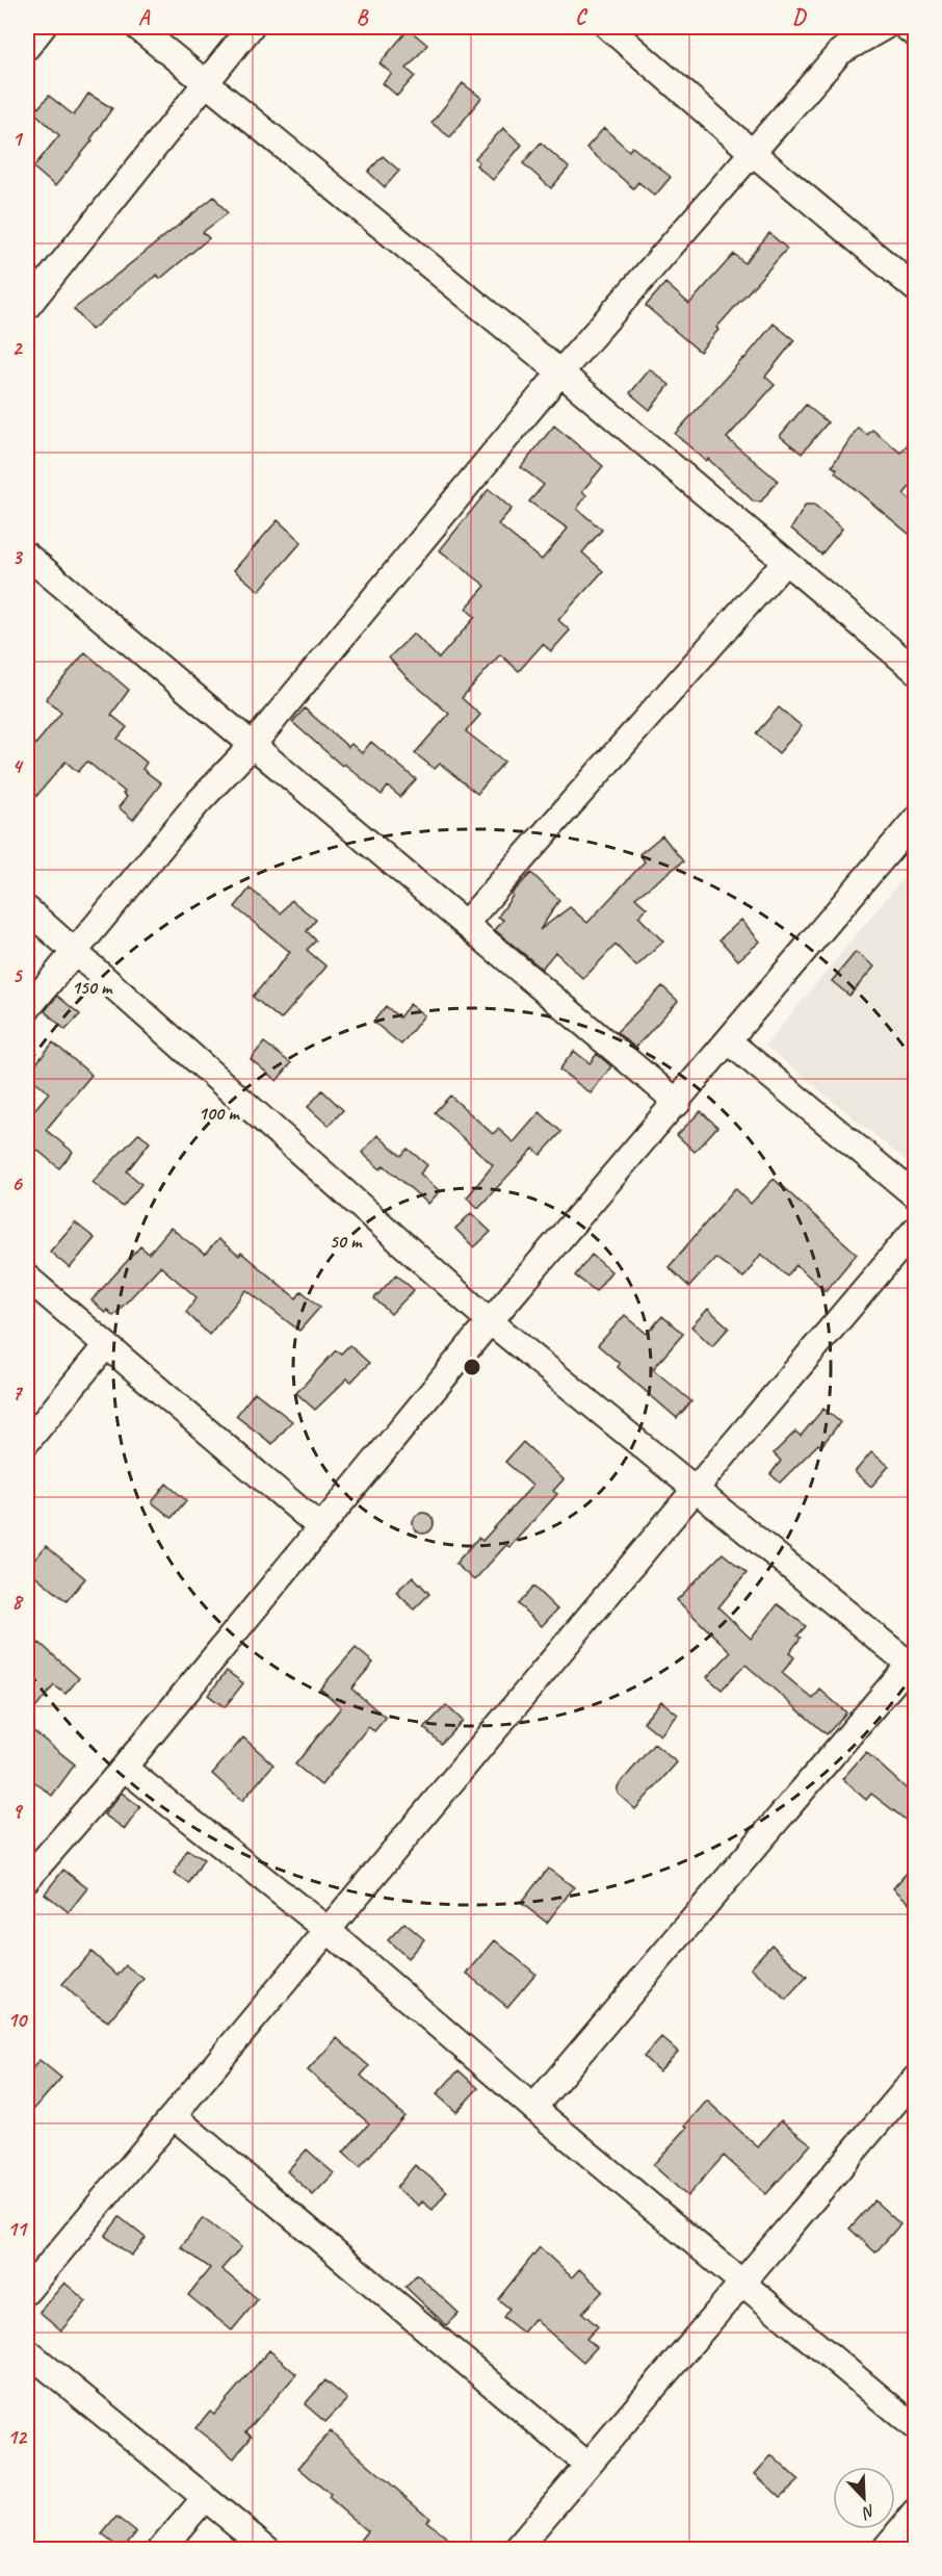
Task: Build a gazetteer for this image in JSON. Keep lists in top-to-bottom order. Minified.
{"north":"bottom right","grid":{"columns":["A","B","C","D"],"rows":["1","2","3","4","5","6","7","8","9","10","11","12"]},"rings":["150 m","100 m","50 m"]}
